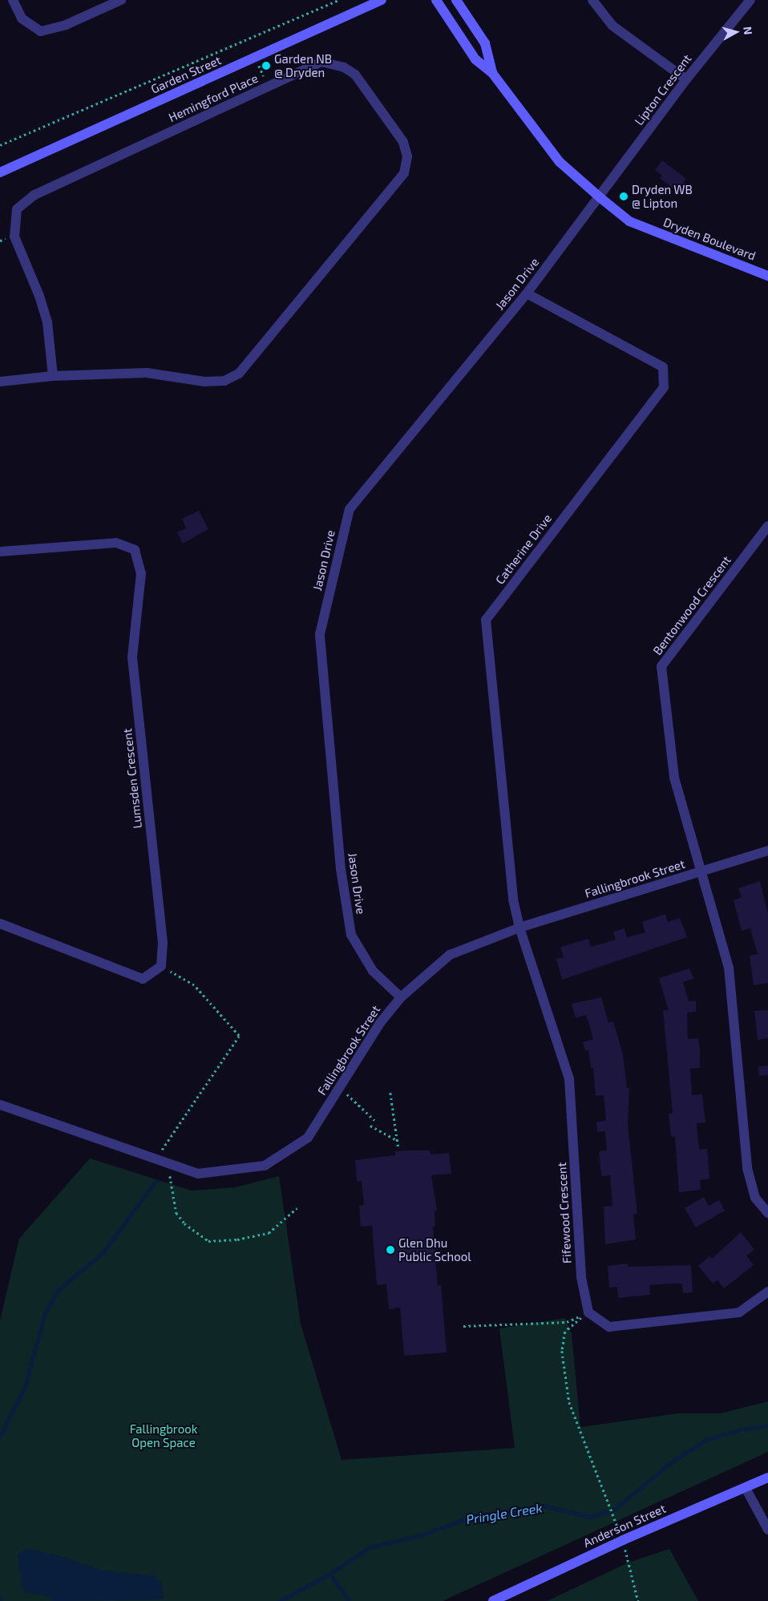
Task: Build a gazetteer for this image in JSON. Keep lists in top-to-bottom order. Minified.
{"streets":{"street":["Garden Street","Lipton Crescent","Hemingford Place","Dryden Boulevard","Jason Drive","Catherine Drive","Bentonwood Crescent","Lumsden Crescent","Fallingbrook Street","Fifewood Crescent","Anderson Street"]},"crossings":[["Lipton Crescent","Dryden Boulevard"],["Lipton Crescent","Jason Drive"],["Dryden Boulevard","Jason Drive"],["Jason Drive","Catherine Drive"],["Jason Drive","Fallingbrook Street"],["Catherine Drive","Fallingbrook Street"],["Catherine Drive","Fifewood Crescent"],["Bentonwood Crescent","Fallingbrook Street"],["Fallingbrook Street","Fifewood Crescent"]],"water":["Pringle Creek"],"parks":["Fallingbrook Open Space"],"places":["Garden NB @ Dryden","Dryden WB @ Lipton","Glen Dhu Public School"],"north":"right"}
